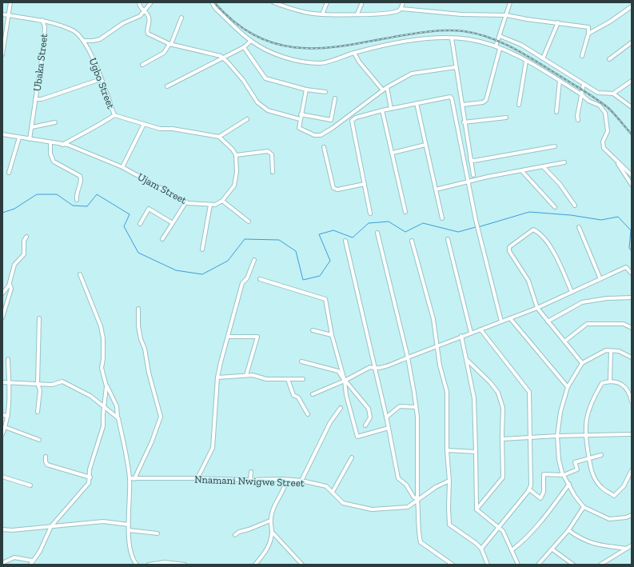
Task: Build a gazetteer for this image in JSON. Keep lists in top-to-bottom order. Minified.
{"streets":{"street":["Ubaka Street","Ugbo Street","Ujam Street","Nnamani Nwigwe Street"]},"crossings":[["Ubaka Street","Ugbo Street"],["Ubaka Street","Ujam Street"],["Ugbo Street","Ujam Street"]]}
